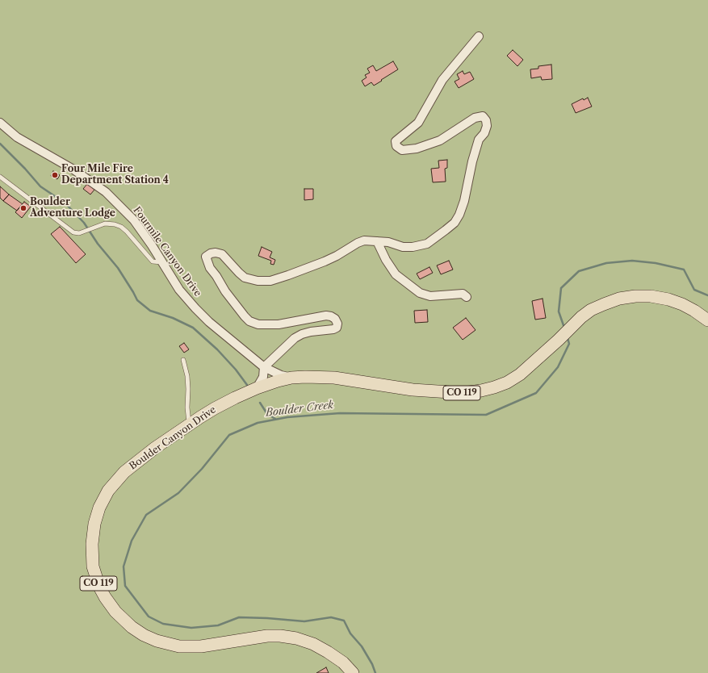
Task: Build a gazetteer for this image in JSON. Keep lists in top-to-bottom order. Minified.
{"streets":{"main road":["CO 119","Boulder Canyon Drive"],"street":["Fourmile Canyon Drive"]},"crossings":[["Fourmile Canyon Drive","Boulder Canyon Drive"]],"water":["Boulder Creek"],"places":["Four Mile Fire Department Station 4","Boulder Adventure Lodge"]}
